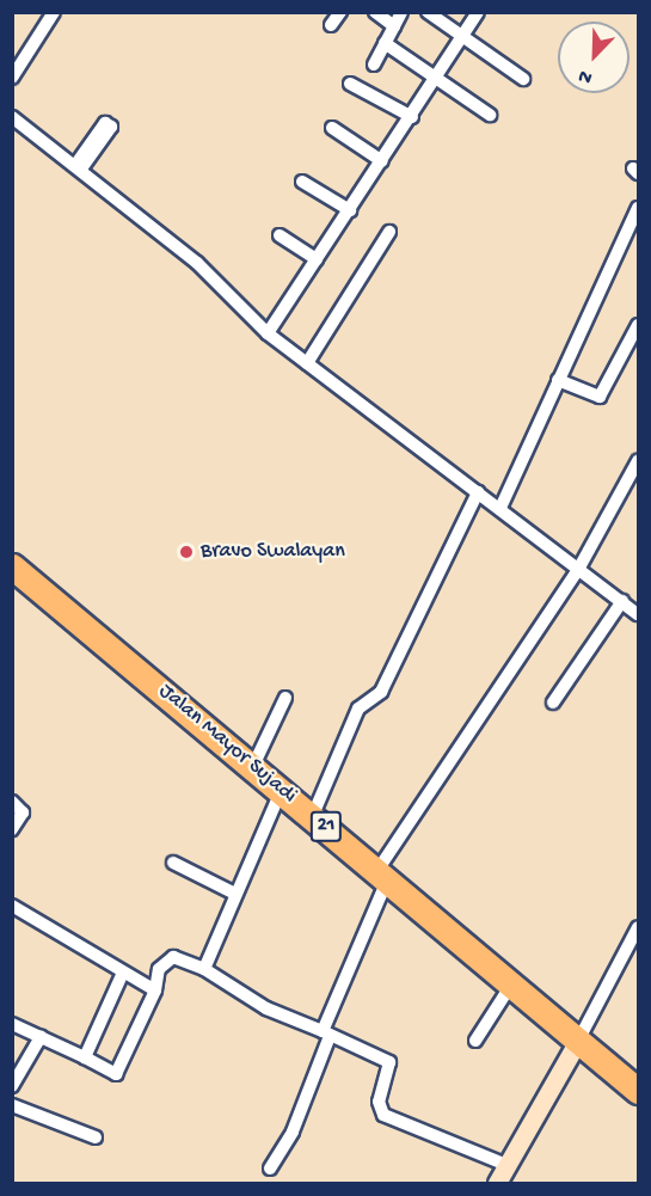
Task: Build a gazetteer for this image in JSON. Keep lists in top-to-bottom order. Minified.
{"streets":{"highway":["Jalan Mayor Sujadi","21"]},"places":["Bravo Swalayan"],"north":"bottom left"}
